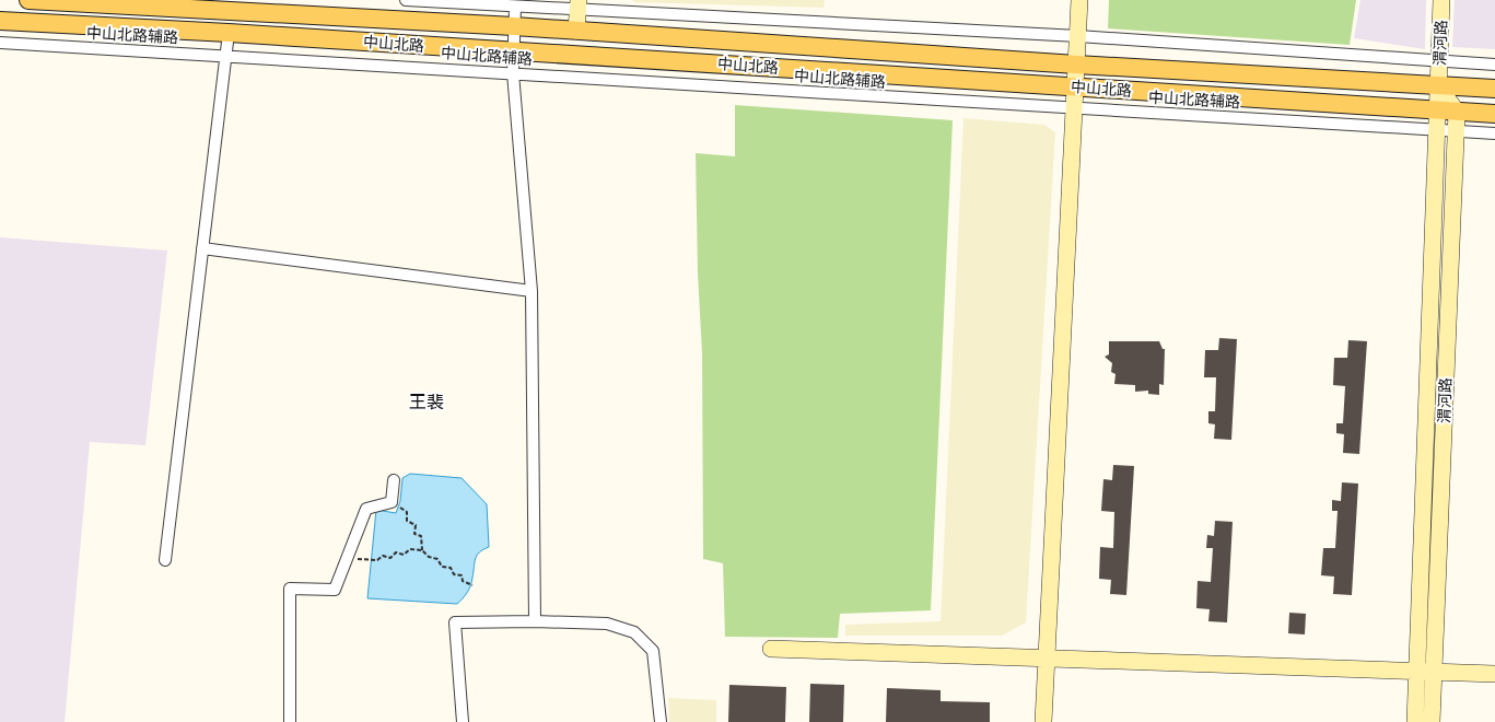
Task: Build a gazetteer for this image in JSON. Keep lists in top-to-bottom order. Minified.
{"streets":{"main road":["中山北路"],"street":["中山北路辅路","渭河路"]},"crossings":[["中山北路辅路","渭河路"],["渭河路","中山北路"]],"districts":["王裴"]}
